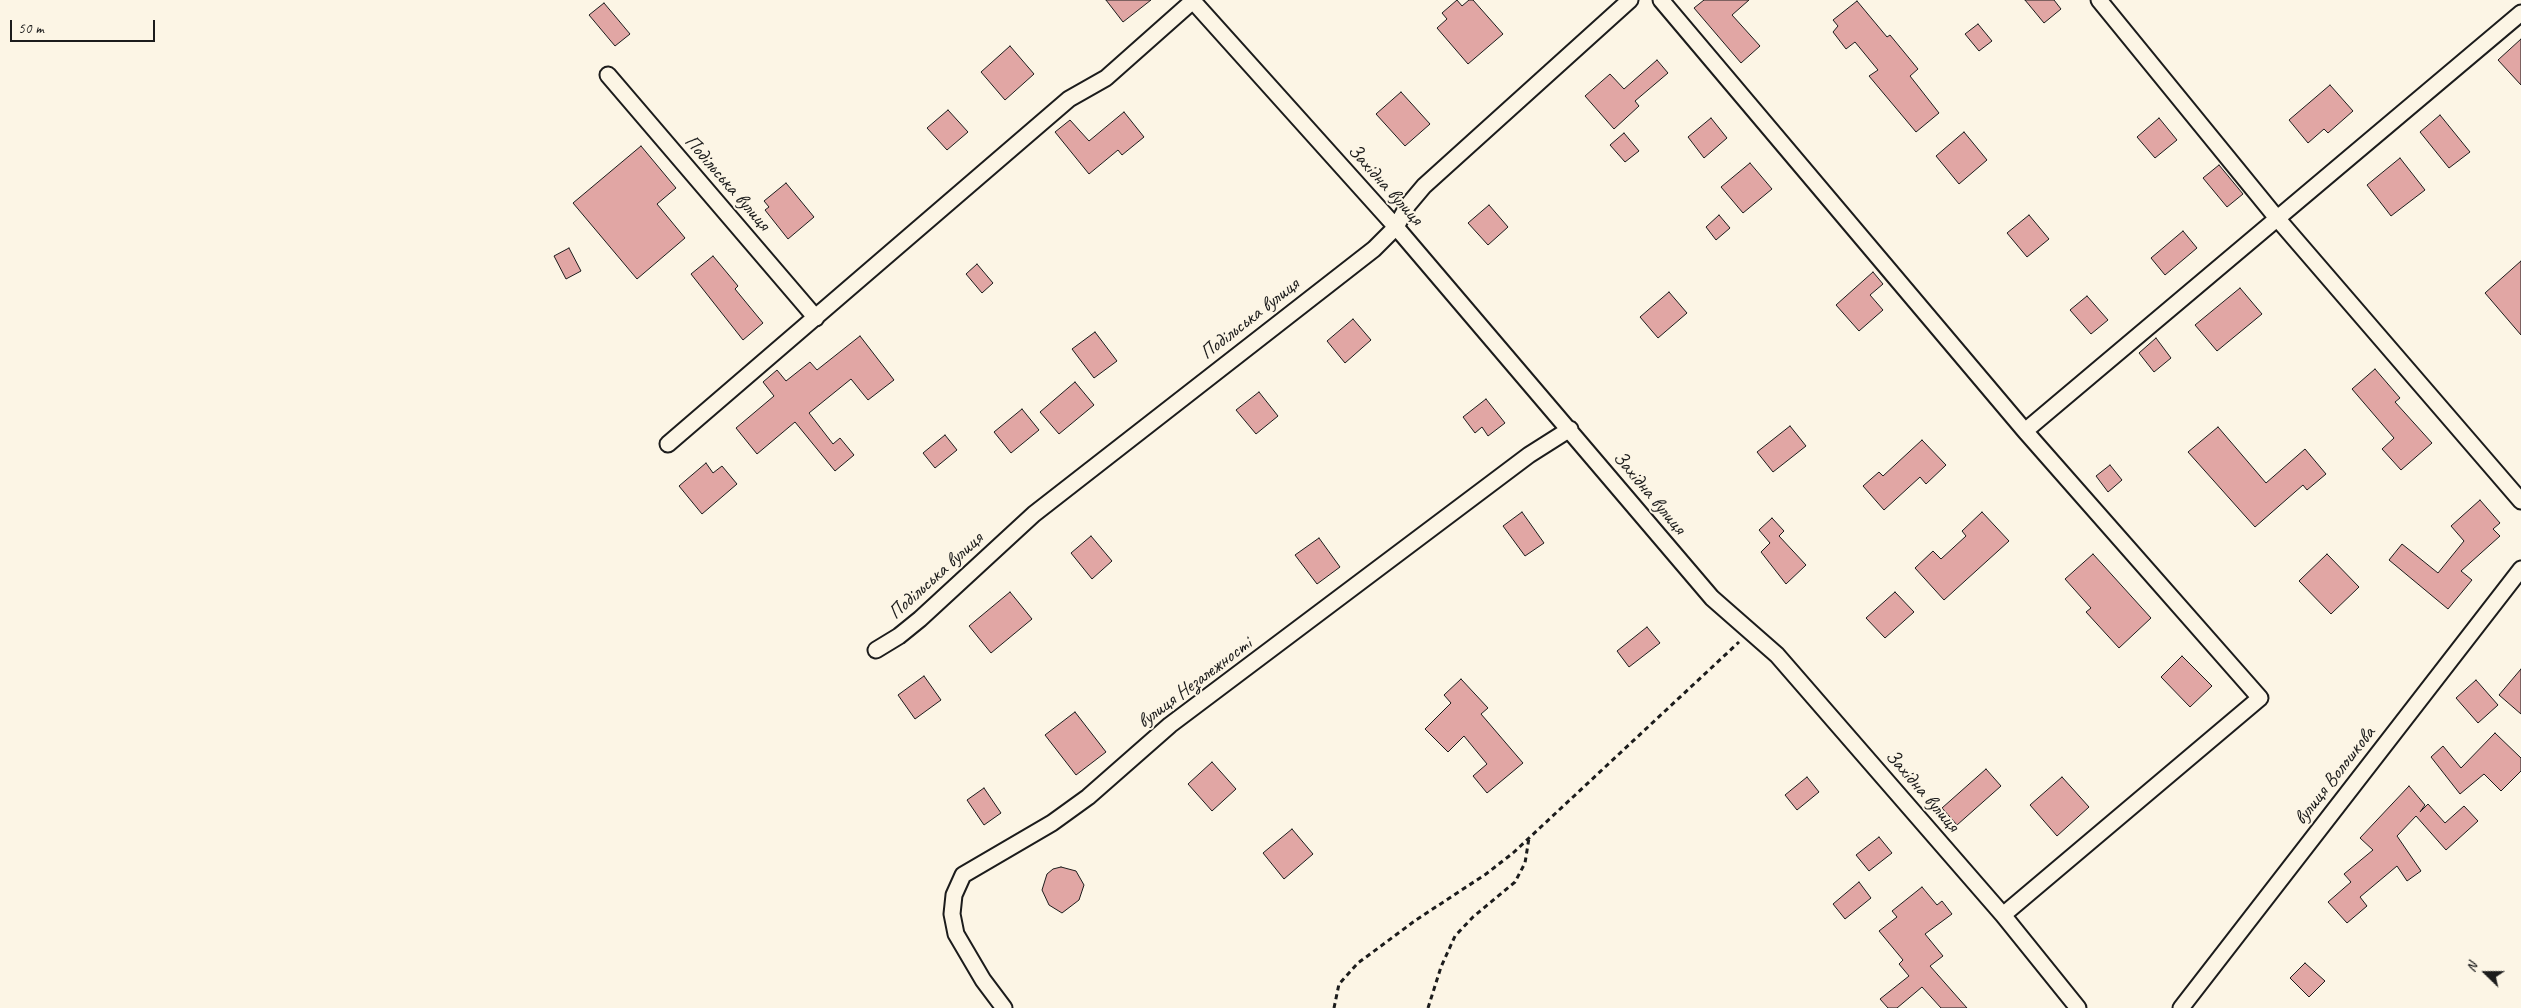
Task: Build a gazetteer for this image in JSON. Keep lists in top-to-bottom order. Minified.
{"streets":{"street":["Подільська вулиця","Західна вулиця","вулиця Незалежності","вулиця Волошкова"]},"crossings":[["Подільська вулиця","Західна вулиця"],["Західна вулиця","вулиця Незалежності"]],"scale_bar":"50 m","north":"left"}
